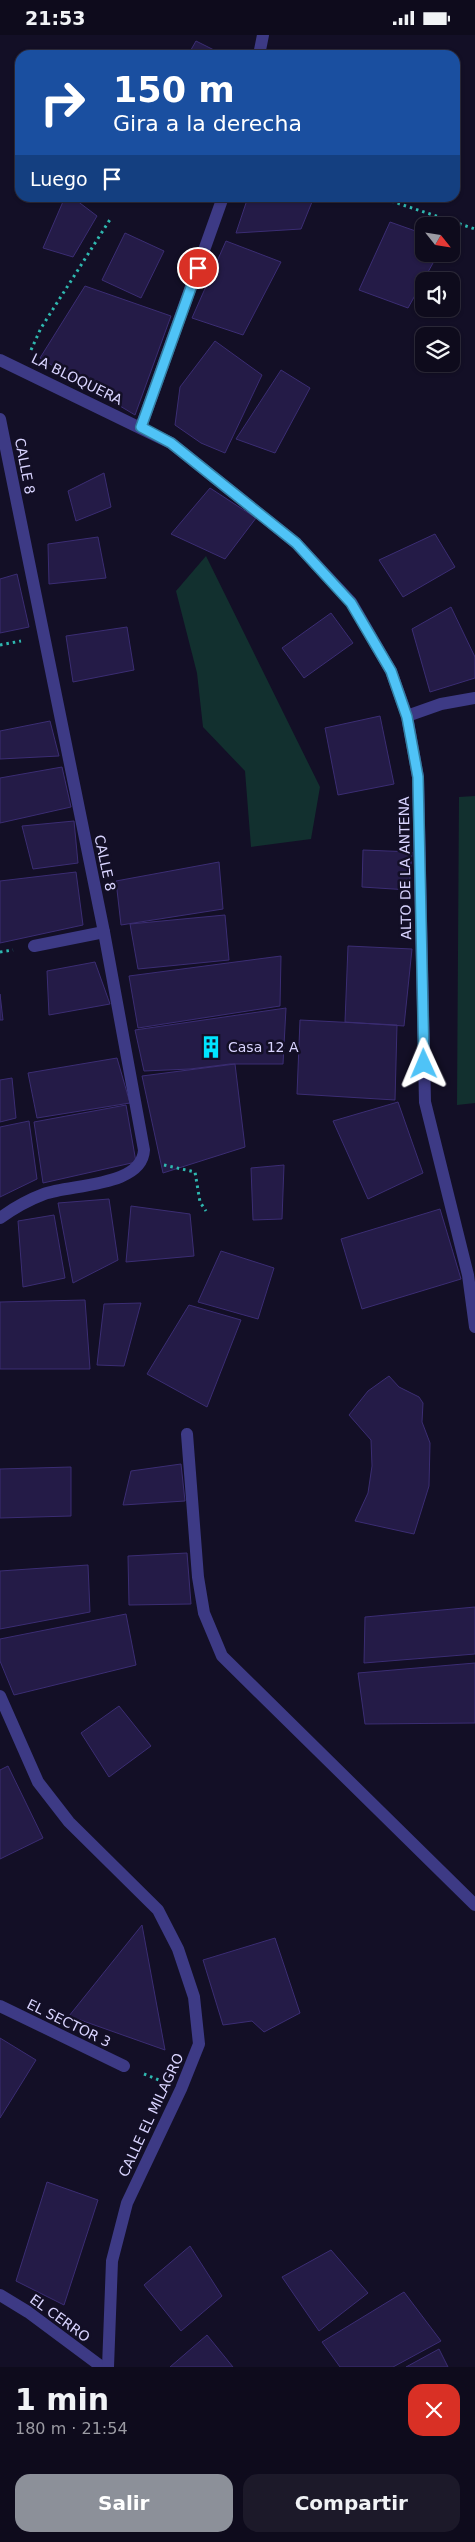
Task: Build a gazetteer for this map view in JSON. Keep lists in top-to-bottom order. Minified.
{"streets":{"street":["LA BLOQUERA","CALLE 8","ALTO DE LA ANTENA","EL SECTOR 3","CALLE EL MILAGRO","EL CERRO"]},"crossings":[["LA BLOQUERA","ALTO DE LA ANTENA"]],"places":{"building":["Casa 12 A"]},"north":"bottom right","page":{"status":"21:53","turn":["150 m","Gira a la derecha"],"then":"Luego","heading":["1 min","180 m · 21:54"],"buttons":["Salir","Compartir"]}}
